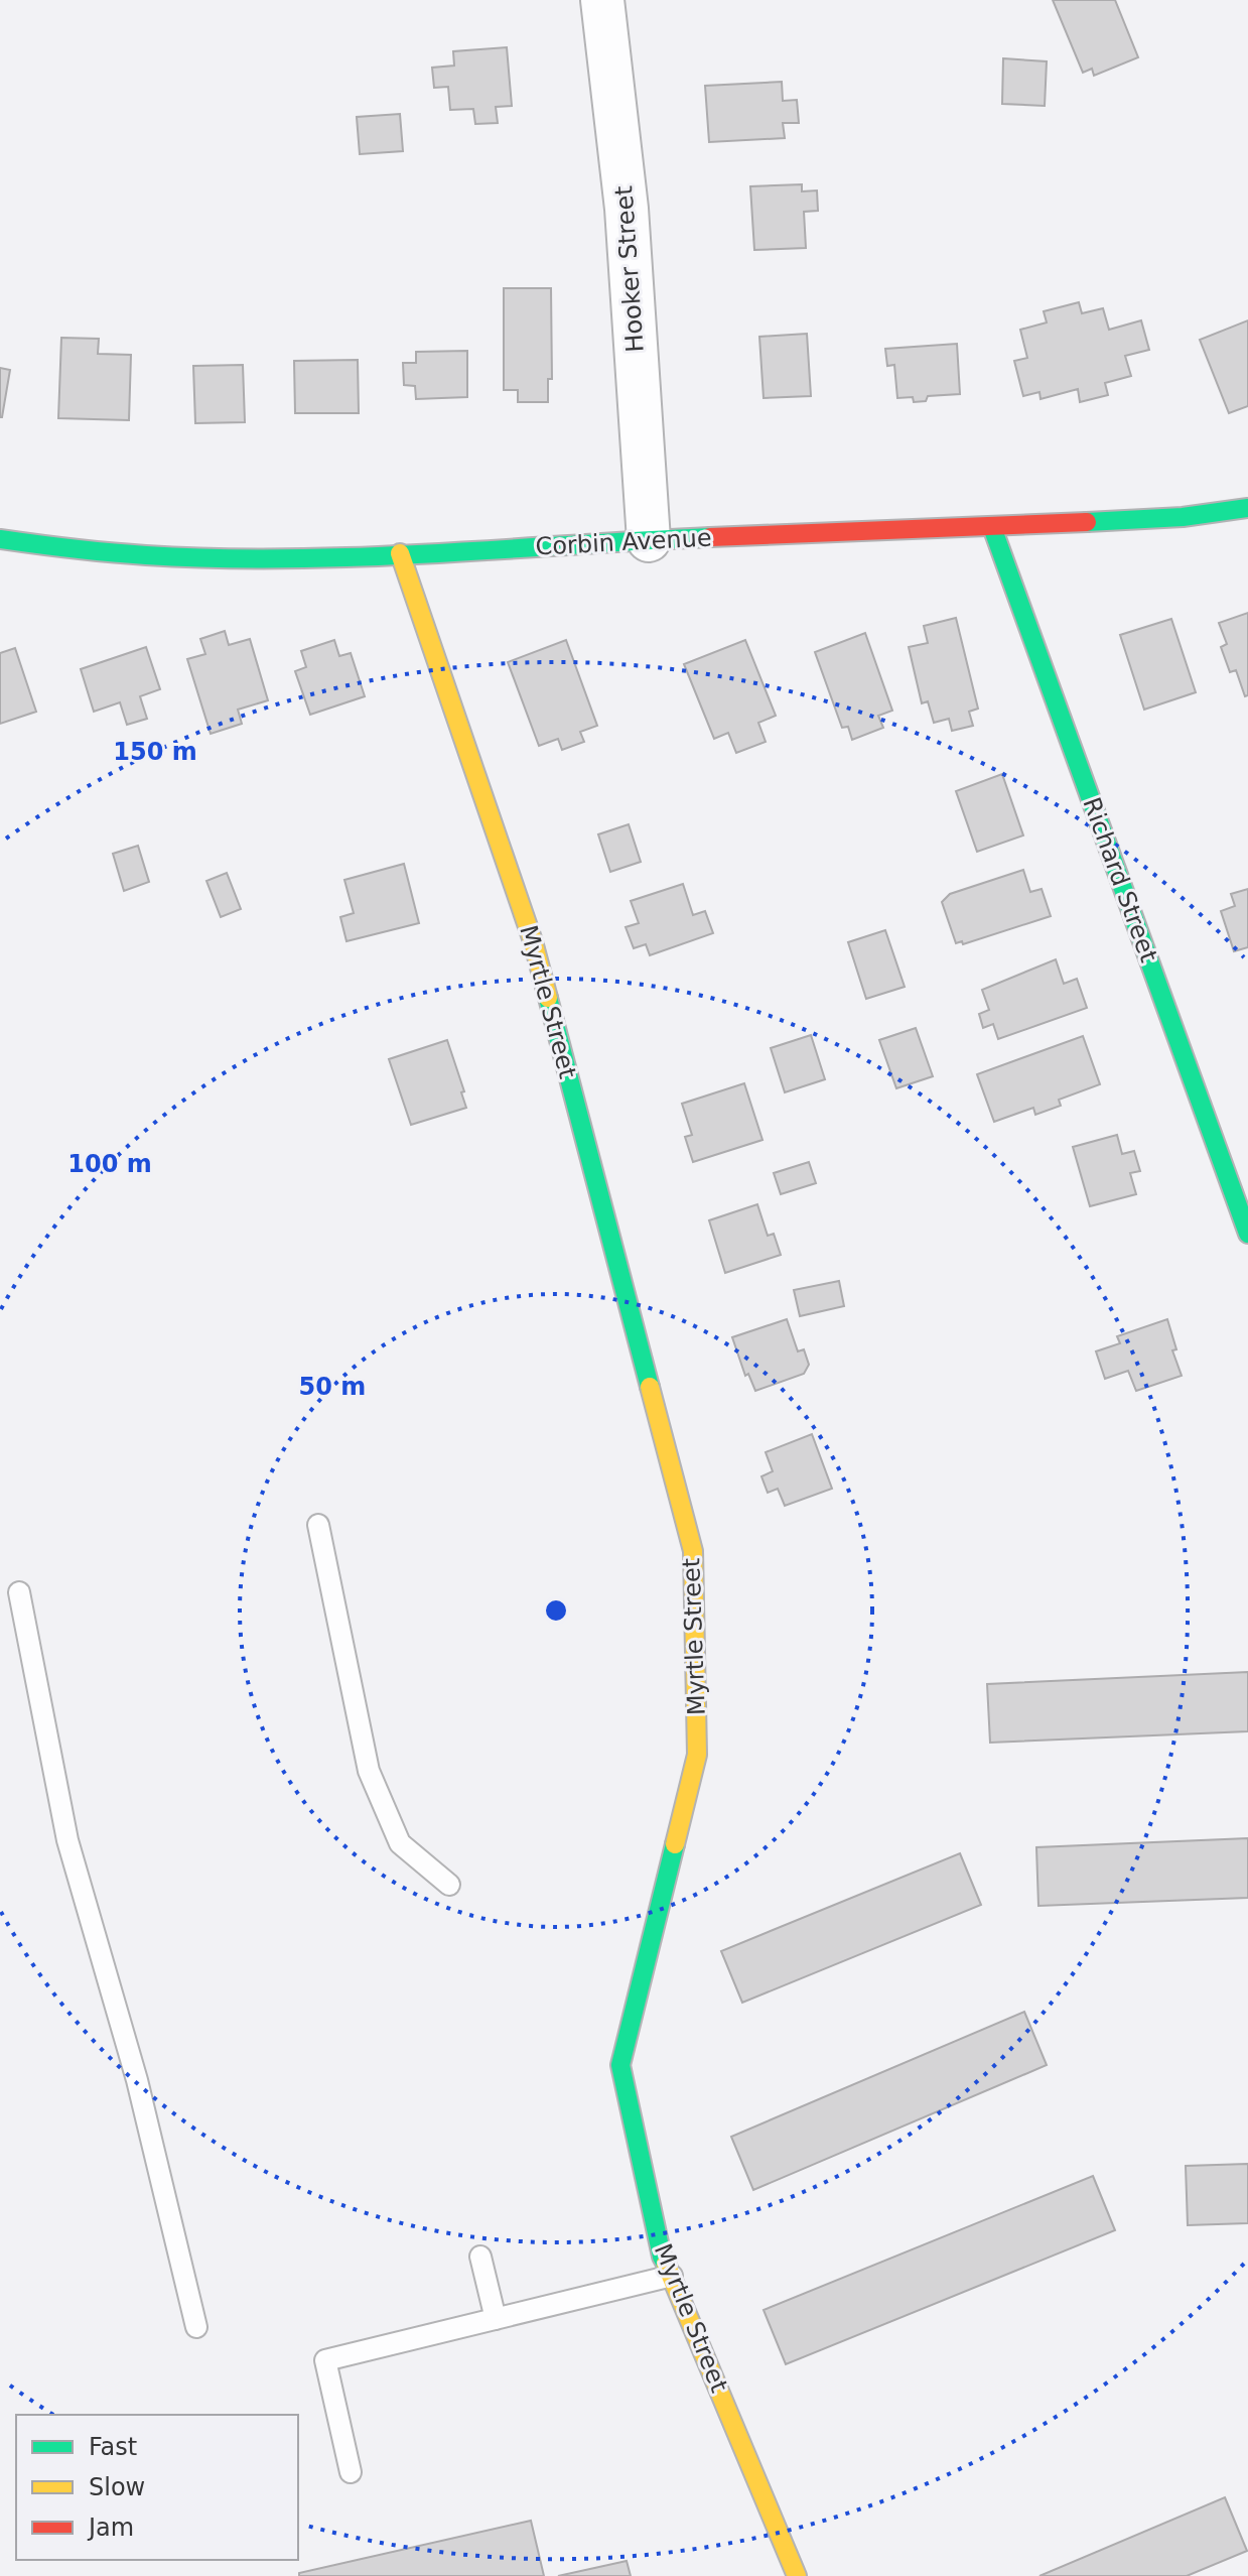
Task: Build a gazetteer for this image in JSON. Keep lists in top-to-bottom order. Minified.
{"streets":{"street":["Hooker Street","Corbin Avenue","Richard Street","Myrtle Street"]},"crossings":[["Hooker Street","Corbin Avenue"],["Corbin Avenue","Richard Street"],["Corbin Avenue","Myrtle Street"]],"legend":["Fast","Slow","Jam"],"rings":["150 m","100 m","50 m"]}
